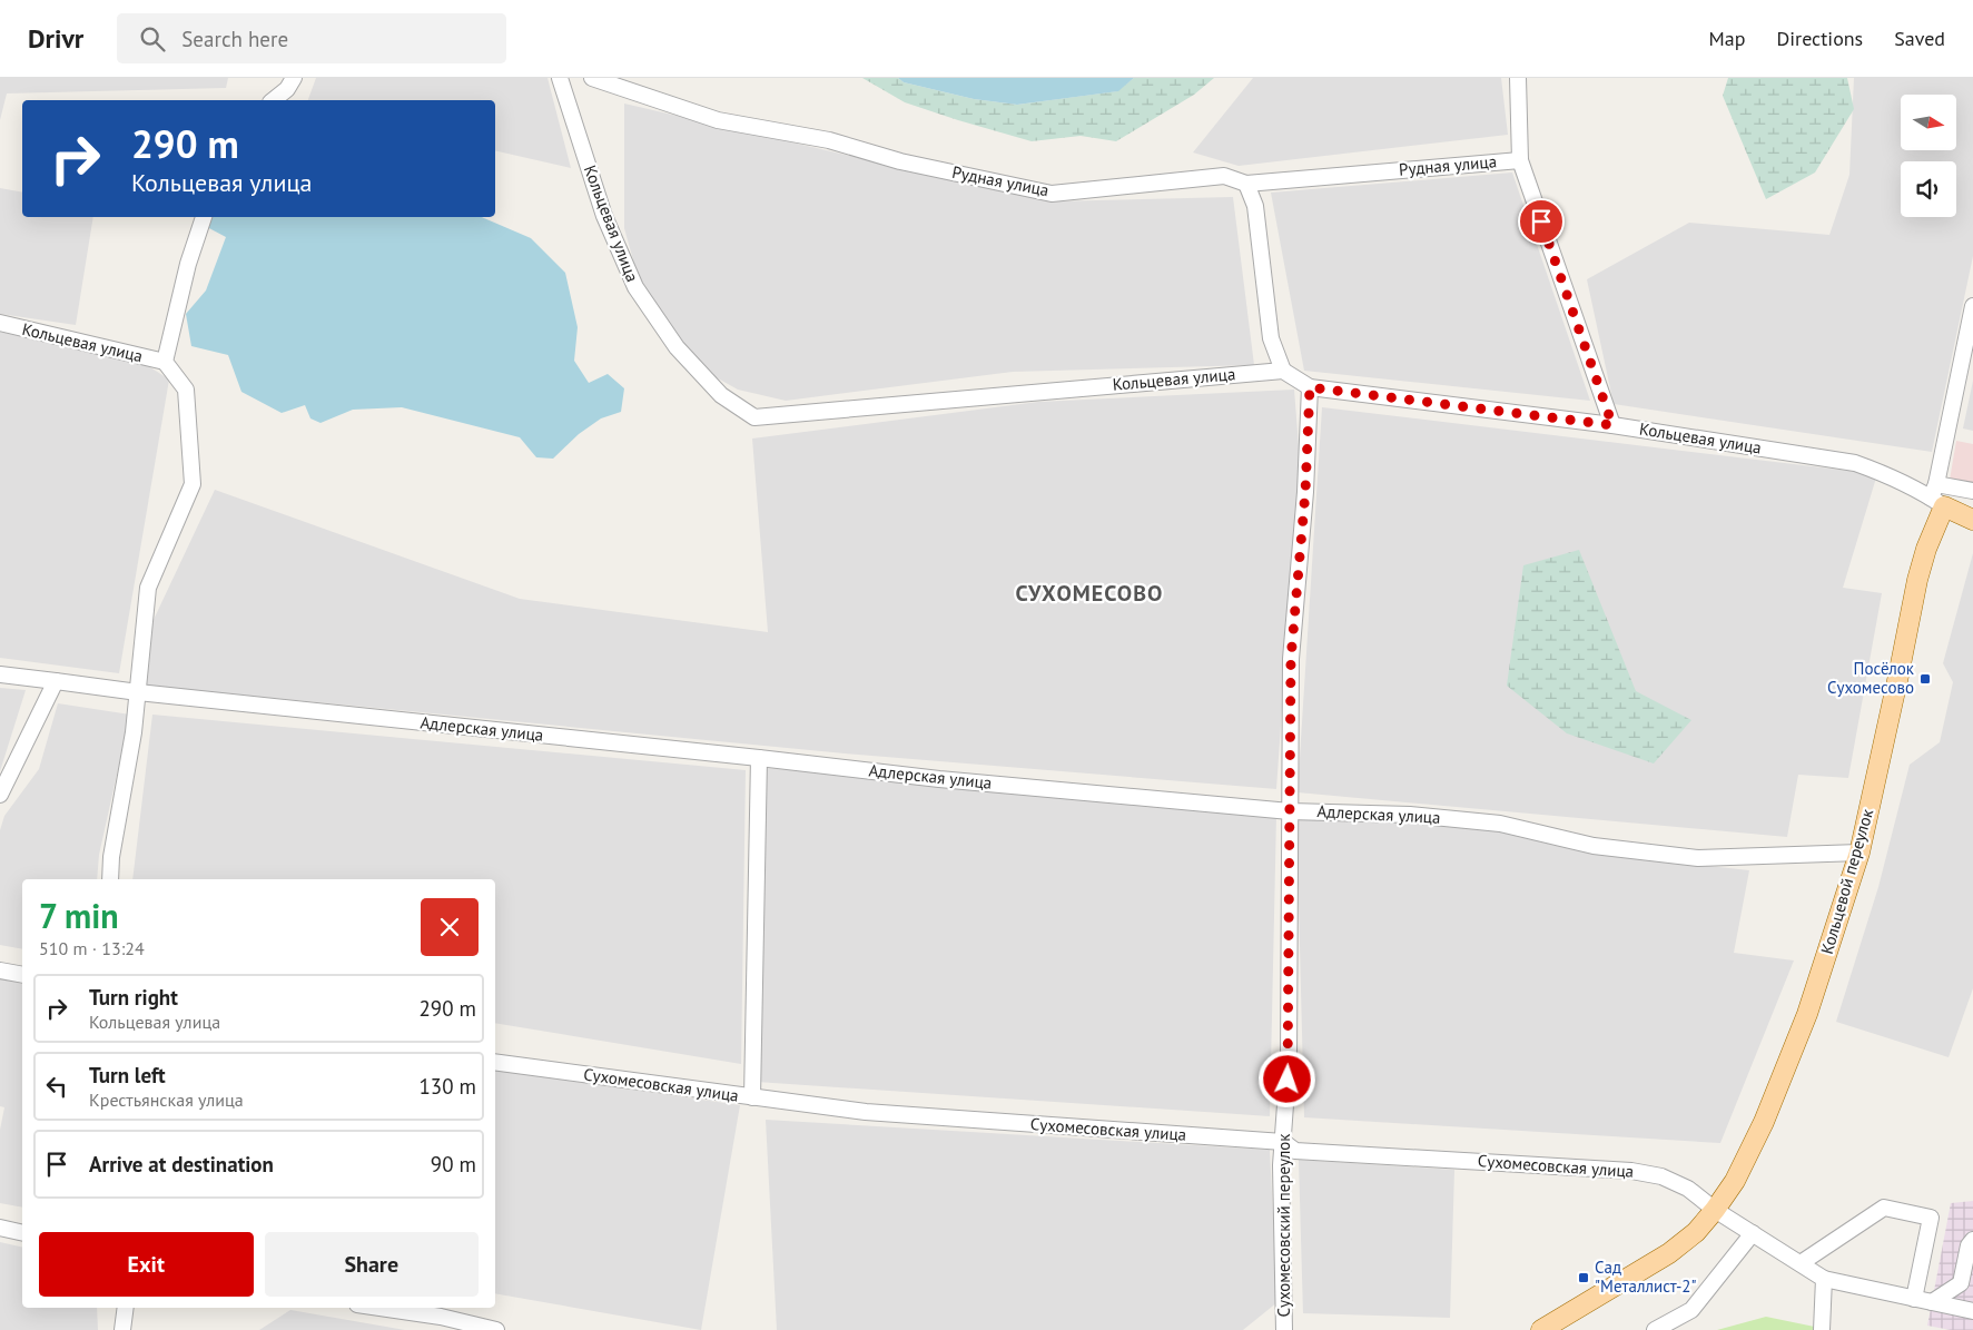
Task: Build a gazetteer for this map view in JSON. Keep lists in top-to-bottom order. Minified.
{"streets":{"main road":["Кольцевая улица","Кольцевой переулок"],"street":["Рудная улица","Адлерская улица","Сухомесовская улица","Сухомесовский переулок"]},"crossings":[["Кольцевая улица","Кольцевой переулок"],["Кольцевая улица","Сухомесовский переулок"],["Адлерская улица","Кольцевой переулок"],["Адлерская улица","Сухомесовский переулок"],["Кольцевой переулок","Сухомесовская улица"],["Сухомесовская улица","Сухомесовский переулок"]],"districts":["СУХОМЕСОВО"],"places":{"transit":["Посёлок Сухомесово","Сад \"Металлист-2\""]},"north":"right","page":{"header":"Drivr","search":"Search here","nav":["Map","Directions","Saved"],"turn":["290 m","Кольцевая улица"],"heading":["7 min","510 m · 13:24"],"list":[{"name":"Turn right","note":"Кольцевая улица","value":"290 m"},{"name":"Turn left","note":"Крестьянская улица","value":"130 m"},{"name":"Arrive at destination","value":"90 m"}],"buttons":["Exit","Share"]}}
